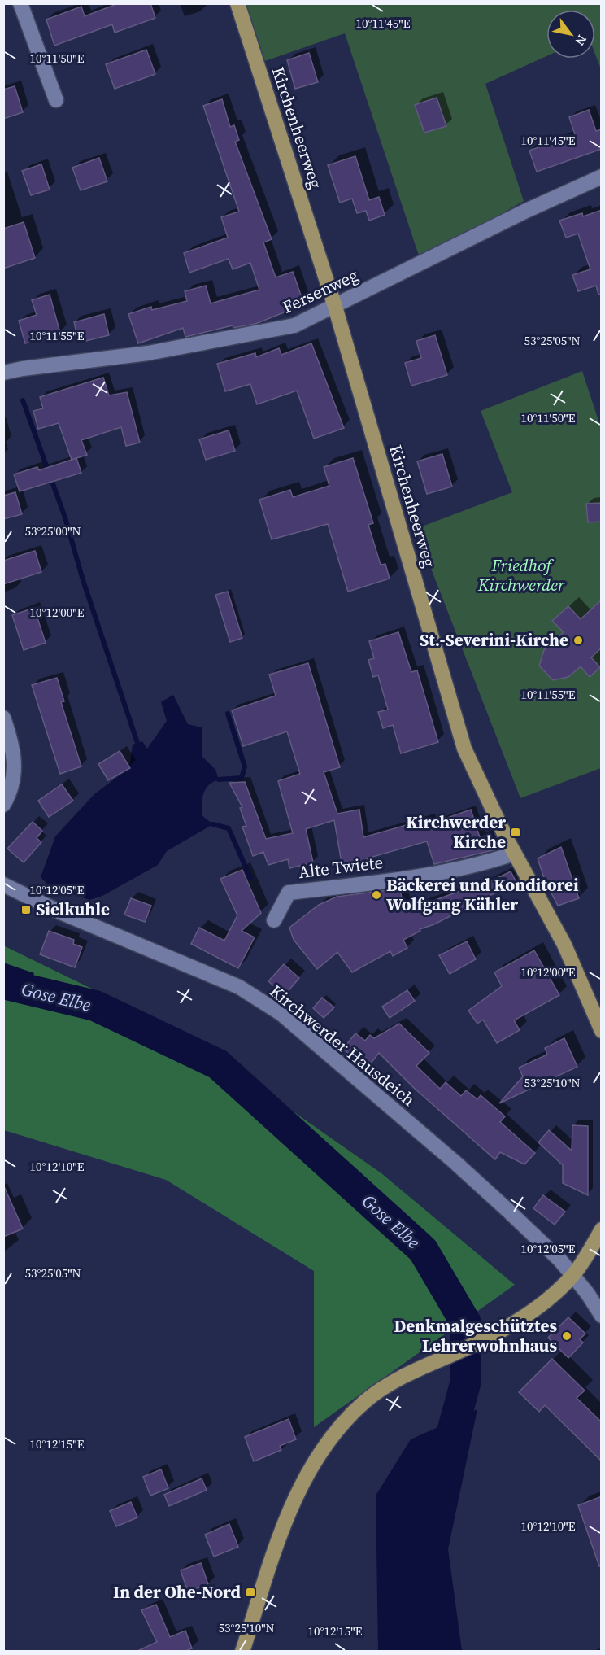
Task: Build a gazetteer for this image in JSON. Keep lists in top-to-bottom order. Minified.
{"streets":{"main road":["Kirchenheerweg"],"street":["Fersenweg","Alte Twiete","Kirchwerder Hausdeich"]},"crossings":[["Kirchenheerweg","Fersenweg"],["Kirchenheerweg","Alte Twiete"]],"water":["Gose Elbe"],"parks":["Friedhof Kirchwerder"],"places":{"other":["St.-Severini-Kirche","Bäckerei und Konditorei Wolfgang Kähler","Denkmalgeschütztes Lehrerwohnhaus"],"transit":["Kirchwerder Kirche","Sielkuhle","In der Ohe-Nord"]},"north":"bottom right","coordinates":["10°11'45\"E","10°11'50\"E","10°11'55\"E","53°25'05\"N","53°25'00\"N","10°12'00\"E","10°12'05\"E","53°25'10\"N","10°12'10\"E","10°12'15\"E"]}
